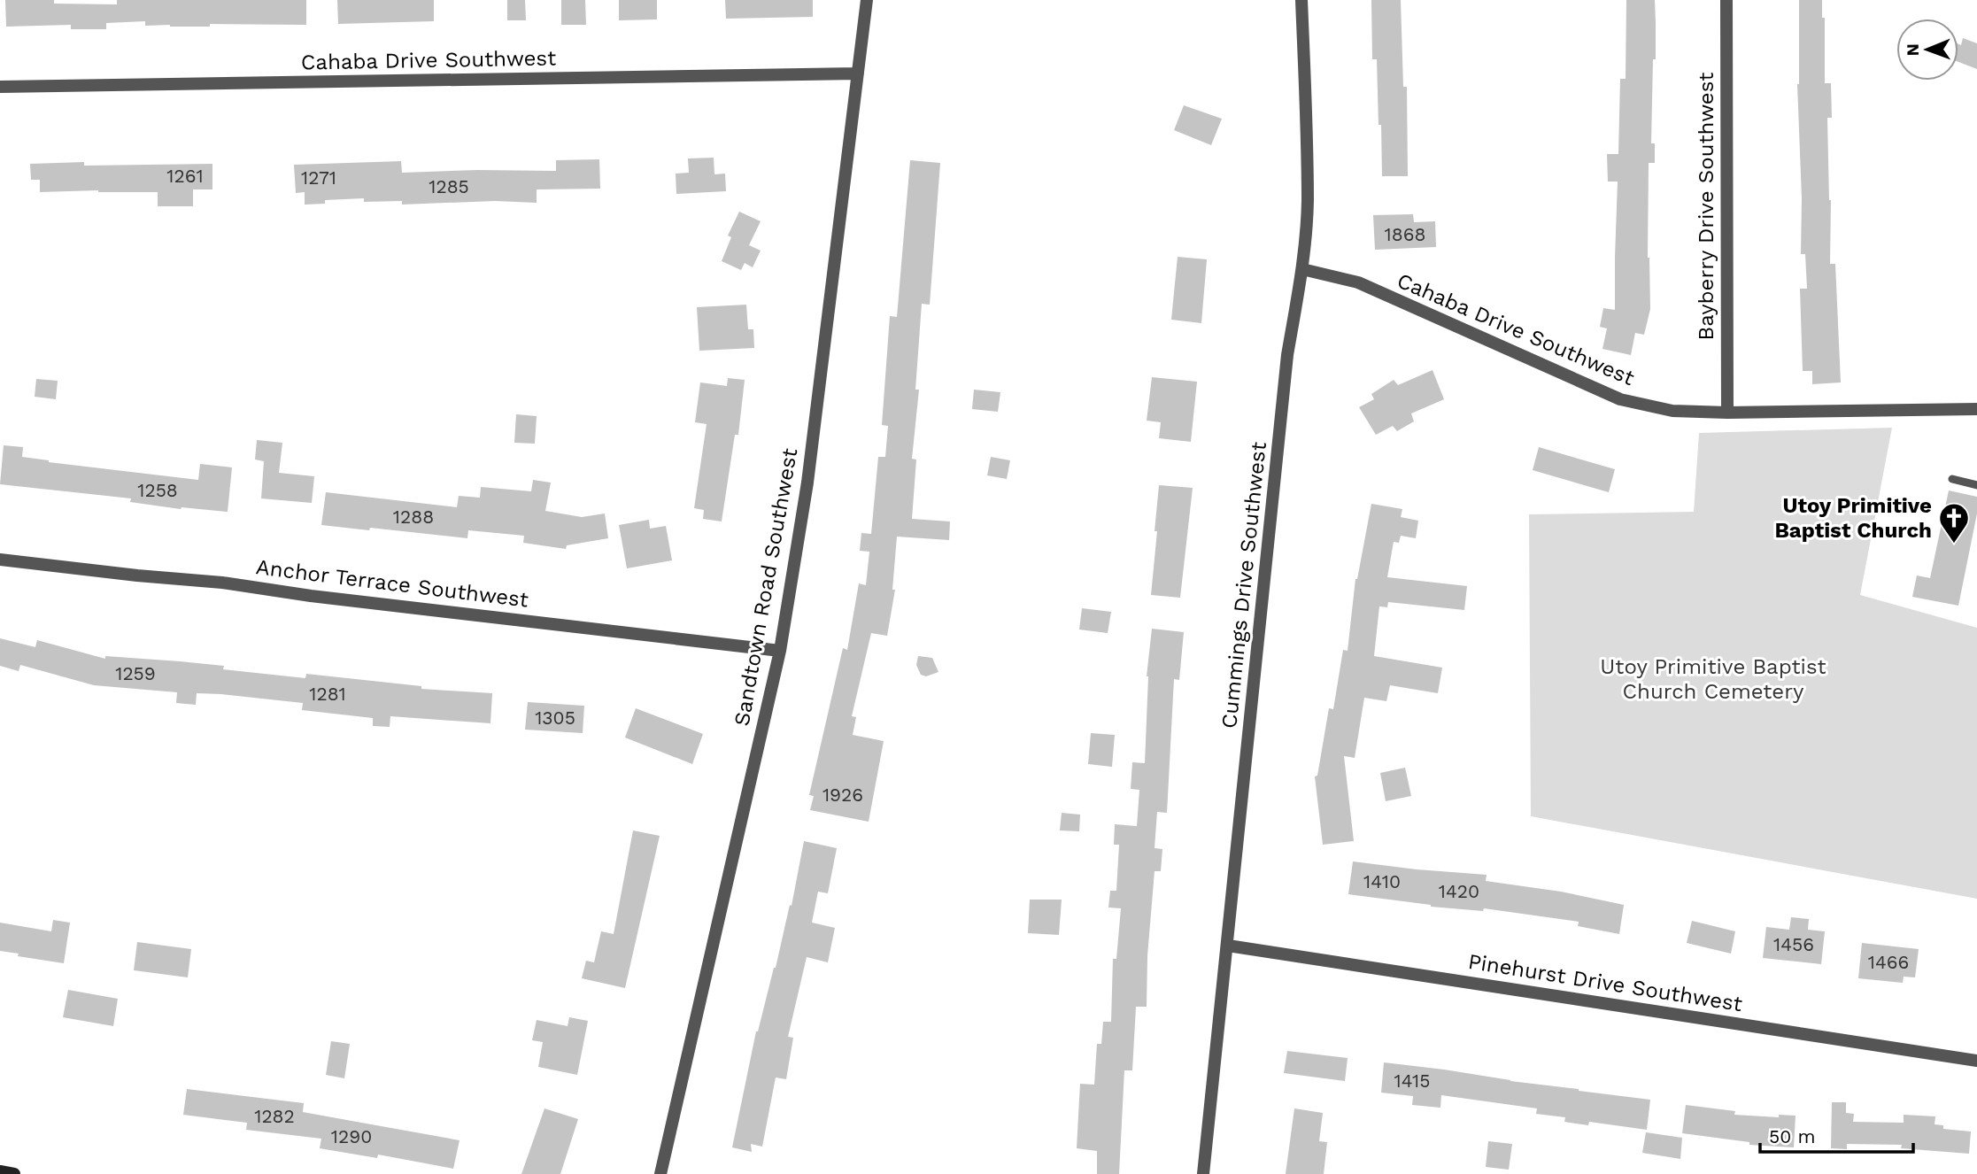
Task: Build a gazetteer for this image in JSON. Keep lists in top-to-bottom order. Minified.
{"streets":{"street":["Cahaba Drive Southwest","Bayberry Drive Southwest","Anchor Terrace Southwest","Cummings Drive Southwest","Sandtown Road Southwest","Pinehurst Drive Southwest"]},"crossings":[["Cahaba Drive Southwest","Bayberry Drive Southwest"],["Cahaba Drive Southwest","Cummings Drive Southwest"],["Cahaba Drive Southwest","Sandtown Road Southwest"],["Anchor Terrace Southwest","Sandtown Road Southwest"],["Cummings Drive Southwest","Pinehurst Drive Southwest"]],"parks":["Utoy Primitive Baptist Church Cemetery"],"places":{"church":["Utoy Primitive Baptist Church"]},"house_numbers":["1261","1271","1285","1868","1258","1288","1259","1281","1305","1926","1410","1420","1456","1466","1415","1282","1290"],"scale_bar":"50 m","north":"left"}
